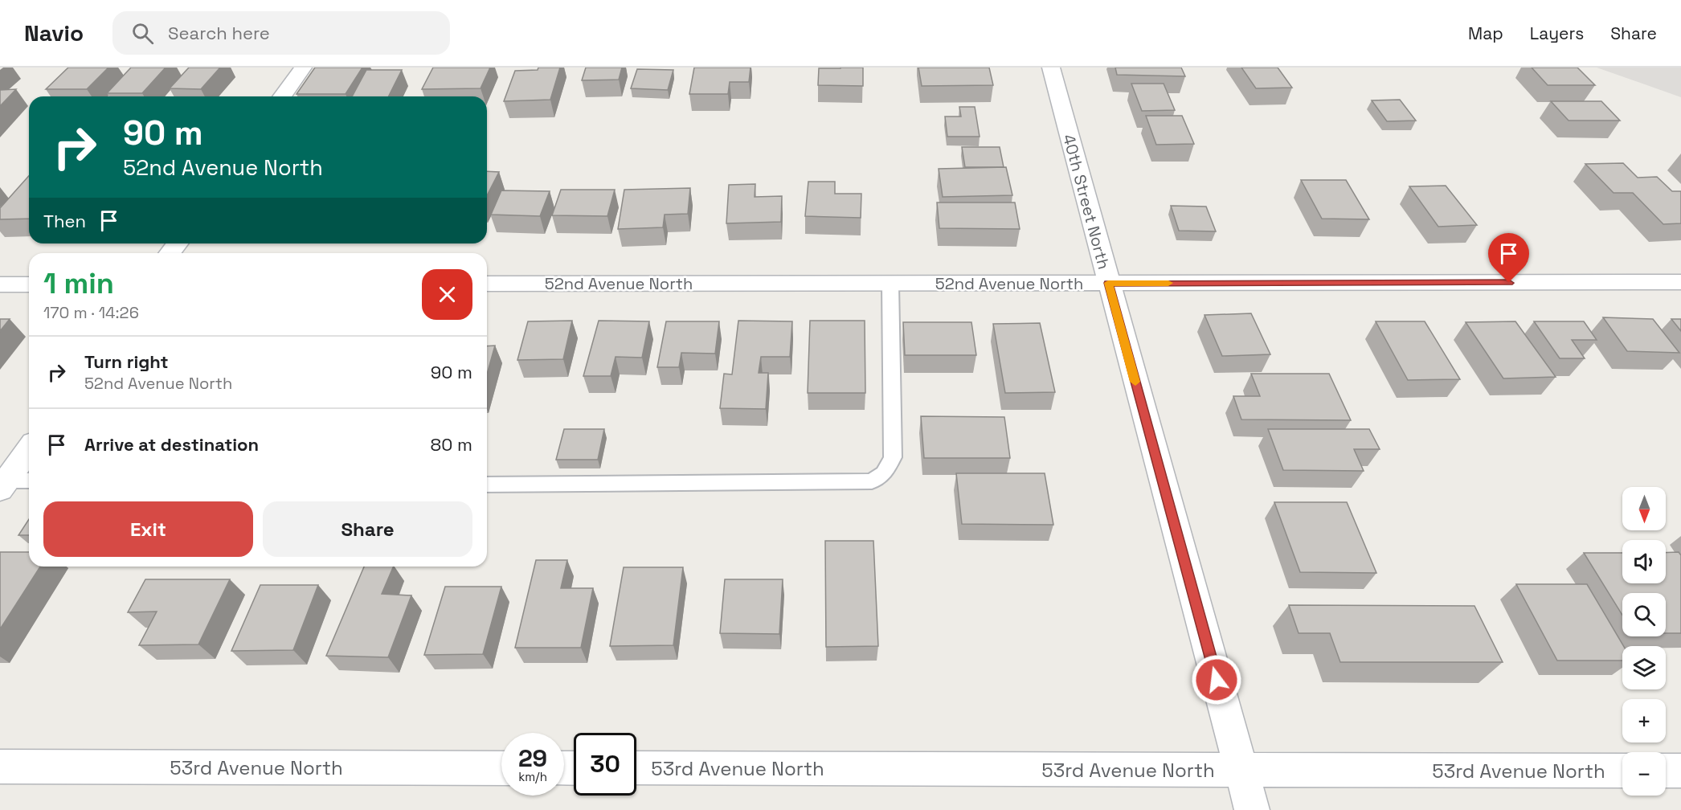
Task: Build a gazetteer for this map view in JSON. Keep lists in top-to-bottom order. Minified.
{"streets":{"street":["40th Street North","52nd Avenue North","53rd Avenue North"]},"crossings":[["40th Street North","52nd Avenue North"],["40th Street North","53rd Avenue North"]],"north":"bottom","page":{"header":"Navio","search":"Search here","nav":["Map","Layers","Share"],"turn":["90 m","52nd Avenue North"],"then":"Then","heading":["1 min","170 m · 14:26"],"list":[{"name":"Turn right","note":"52nd Avenue North","value":"90 m"},{"name":"Arrive at destination","value":"80 m"}],"map_buttons":["+","−"],"buttons":["Exit","Share"],"speed":"29 km/h","limit":"30"}}
